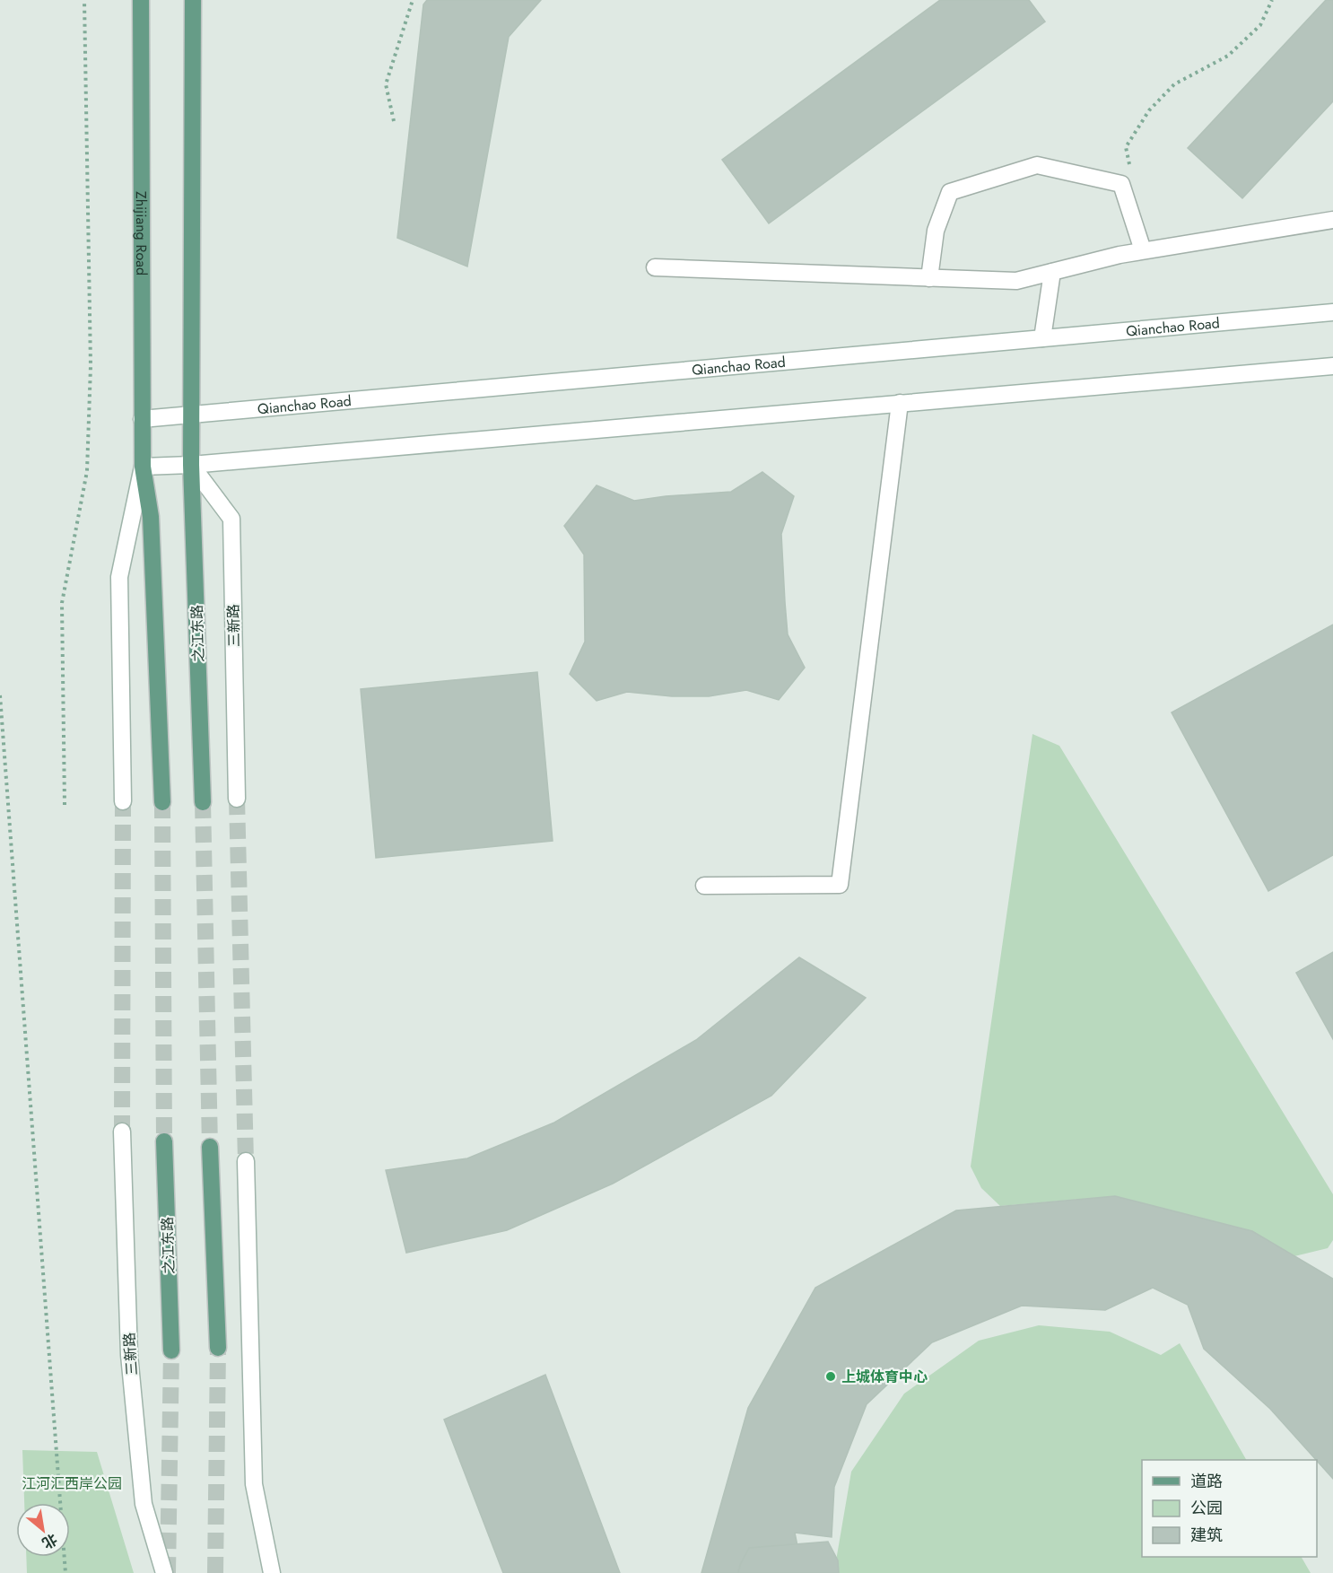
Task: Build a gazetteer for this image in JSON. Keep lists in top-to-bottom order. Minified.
{"streets":{"main road":["Zhijiang Road","Qianchao Road","三新路","之江东路"]},"crossings":[["Zhijiang Road","Qianchao Road"],["三新路","之江东路"]],"parks":["江河汇西岸公园"],"places":["上城体育中心"],"legend":["道路","公园","建筑"],"north":"bottom right"}
